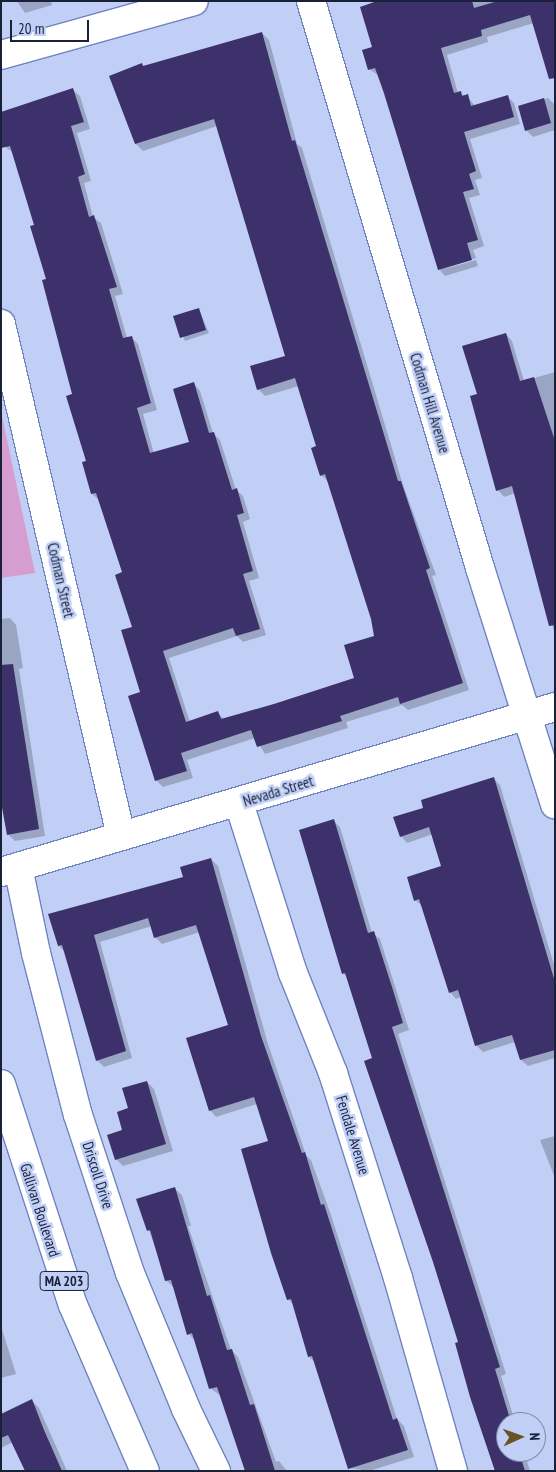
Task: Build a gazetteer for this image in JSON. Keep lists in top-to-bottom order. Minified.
{"streets":{"main road":["Codman Hill Avenue","Codman Street","Nevada Street","Fendale Avenue","Driscoll Drive","Gallivan Boulevard","MA 203"]},"crossings":[["Codman Hill Avenue","Nevada Street"],["Codman Street","Nevada Street"],["Nevada Street","Fendale Avenue"],["Nevada Street","Driscoll Drive"]],"scale_bar":"20 m","north":"right"}
